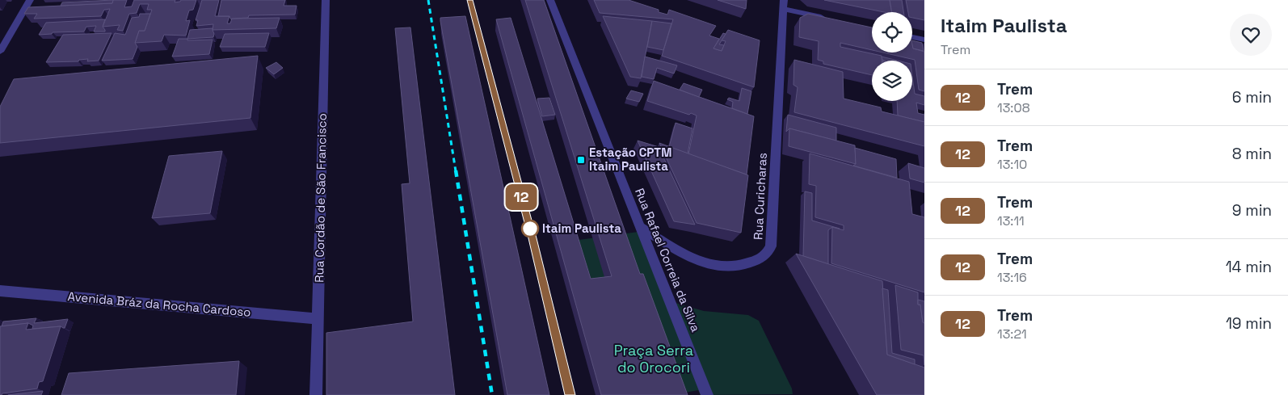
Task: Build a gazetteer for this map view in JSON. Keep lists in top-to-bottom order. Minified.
{"streets":{"street":["Rua Curicharas","Rua Cordão de São Francisco","Rua Rafael Correia da Silva","Avenida Bráz da Rocha Cardoso"]},"crossings":[["Rua Curicharas","Rua Rafael Correia da Silva"],["Rua Cordão de São Francisco","Avenida Bráz da Rocha Cardoso"]],"parks":["Praça Serra do Orocori"],"places":{"transit":["Estação CPTM Itaim Paulista"],"other":["Itaim Paulista"]},"page":{"on_map":"12","heading":["Itaim Paulista","Trem"],"list":[{"mark":"12","name":"Trem","note":"13:08","value":"6 min"},{"mark":"12","name":"Trem","note":"13:10","value":"8 min"},{"mark":"12","name":"Trem","note":"13:11","value":"9 min"},{"mark":"12","name":"Trem","note":"13:16","value":"14 min"},{"mark":"12","name":"Trem","note":"13:21","value":"19 min"}]}}
